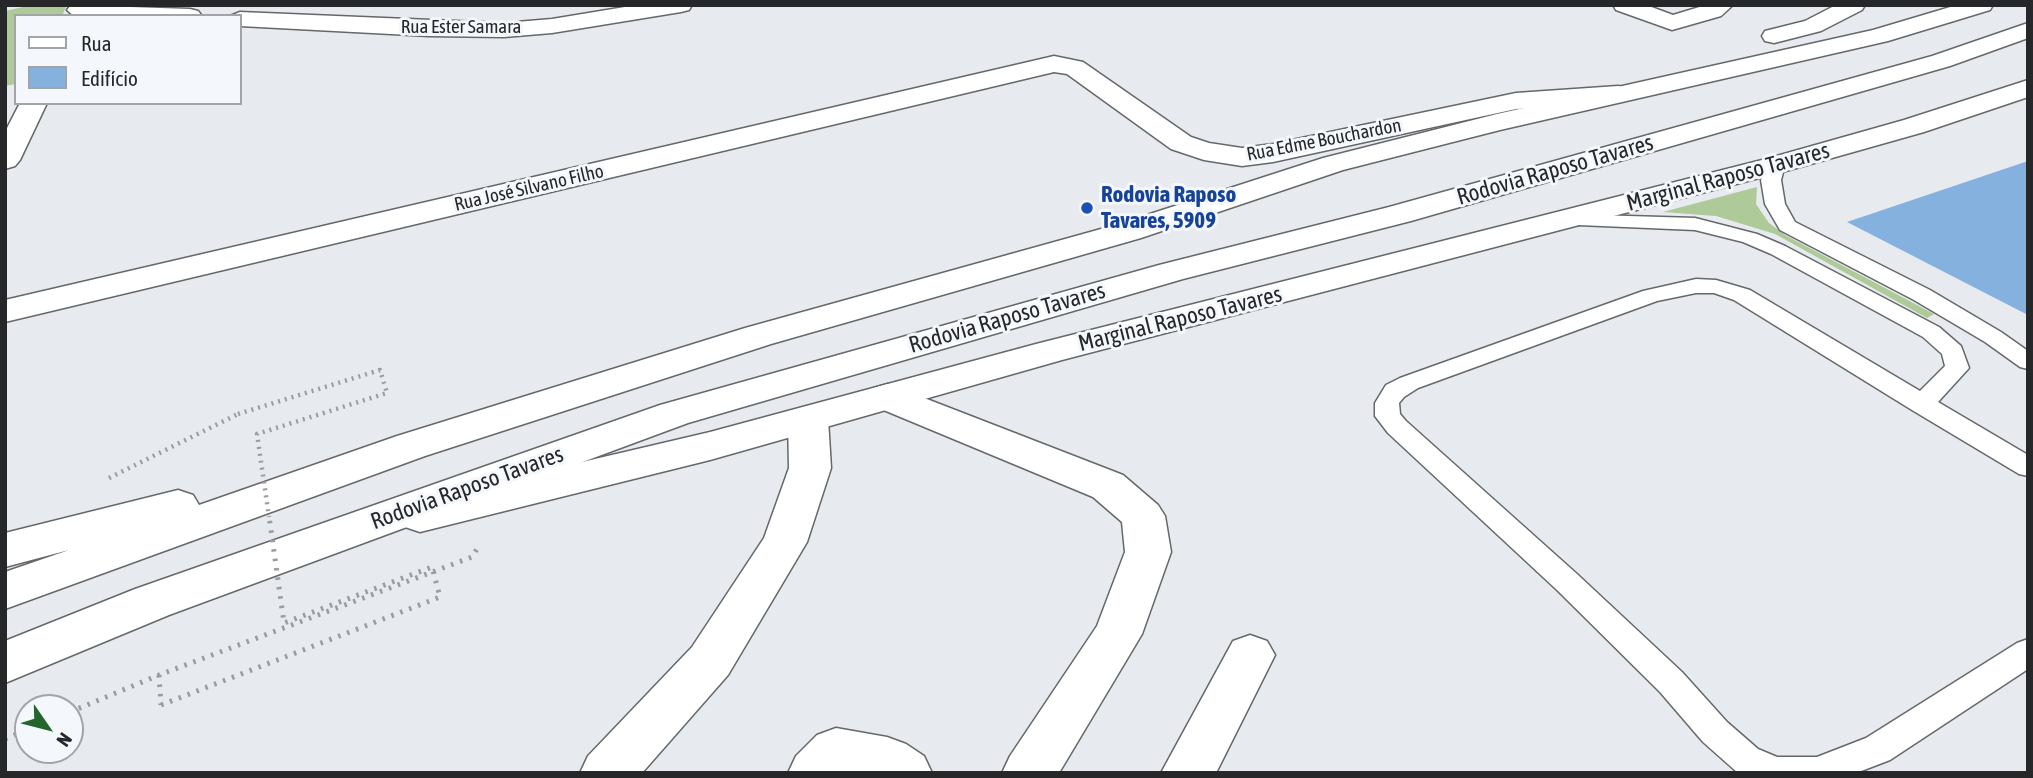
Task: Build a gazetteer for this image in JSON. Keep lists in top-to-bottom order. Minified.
{"streets":{"main road":["Rua Ester Samara","Rua Edme Bouchardon","Rodovia Raposo Tavares","Marginal Raposo Tavares","Rua José Silvano Filho"]},"crossings":[["Rua Edme Bouchardon","Rua José Silvano Filho"],["Rodovia Raposo Tavares","Marginal Raposo Tavares"]],"places":["Rodovia Raposo Tavares, 5909"],"legend":["Rua","Edifício"],"north":"bottom right"}
